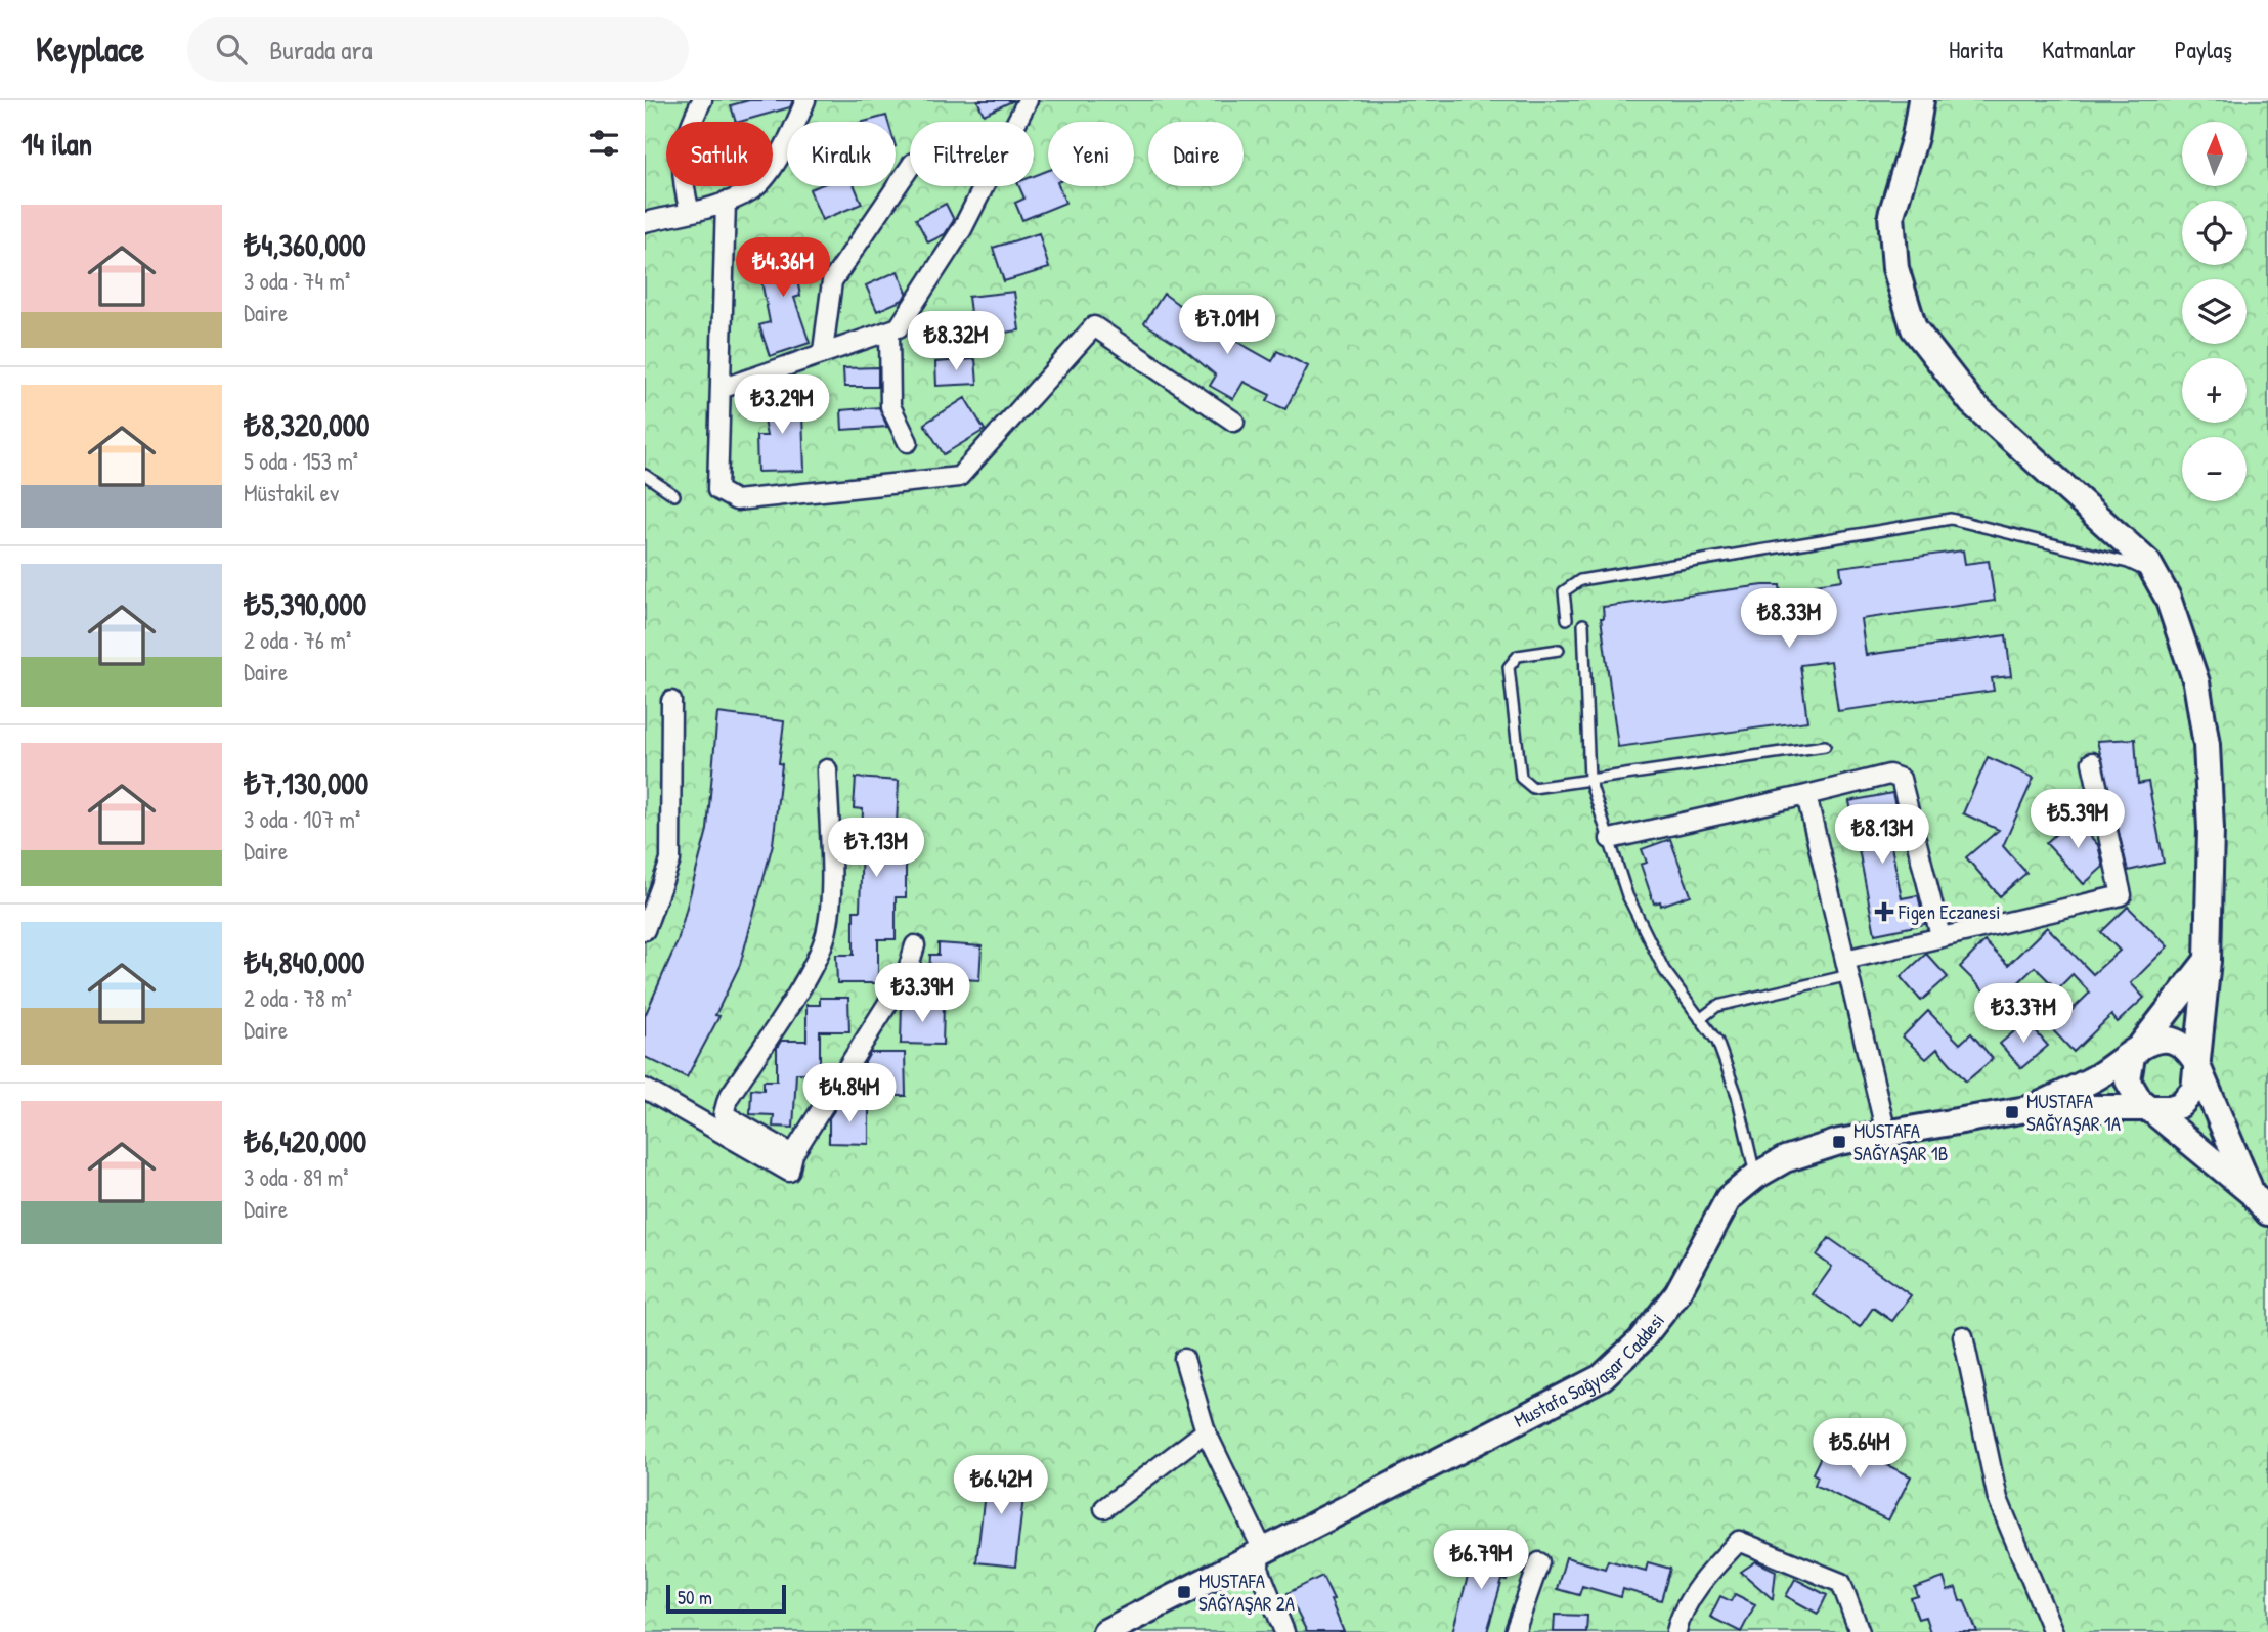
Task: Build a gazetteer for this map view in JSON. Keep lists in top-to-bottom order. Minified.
{"streets":{"street":["Mustafa Sağyaşar Caddesi"]},"places":{"health":["Figen Eczanesi"],"transit":["MUSTAFA SAĞYAŞAR 1A","MUSTAFA SAĞYAŞAR 1B","MUSTAFA SAĞYAŞAR 2A"]},"scale_bar":"50 m","north":"top","page":{"header":"Keyplace","search":"Burada ara","nav":["Harita","Katmanlar","Paylaş"],"heading":"14 ilan","map_buttons":["+","−"],"chip":["Satılık","Kiralık","Filtreler","Yeni","Daire"],"list":[{"name":"₺4,360,000","note":"3 oda · 74 m² · Daire"},{"name":"₺8,320,000","note":"5 oda · 153 m² · Müstakil ev"},{"name":"₺5,390,000","note":"2 oda · 76 m² · Daire"},{"name":"₺7,130,000","note":"3 oda · 107 m² · Daire"},{"name":"₺4,840,000","note":"2 oda · 78 m² · Daire"},{"name":"₺6,420,000","note":"3 oda · 89 m² · Daire"}],"price":["₺4.36M","₺7.01M","₺8.32M","₺3.29M","₺8.33M","₺5.39M","₺8.13M","₺7.13M","₺3.39M","₺3.37M","₺4.84M","₺5.64M","₺6.42M","₺6.79M"],"scale":"50 m"}}
